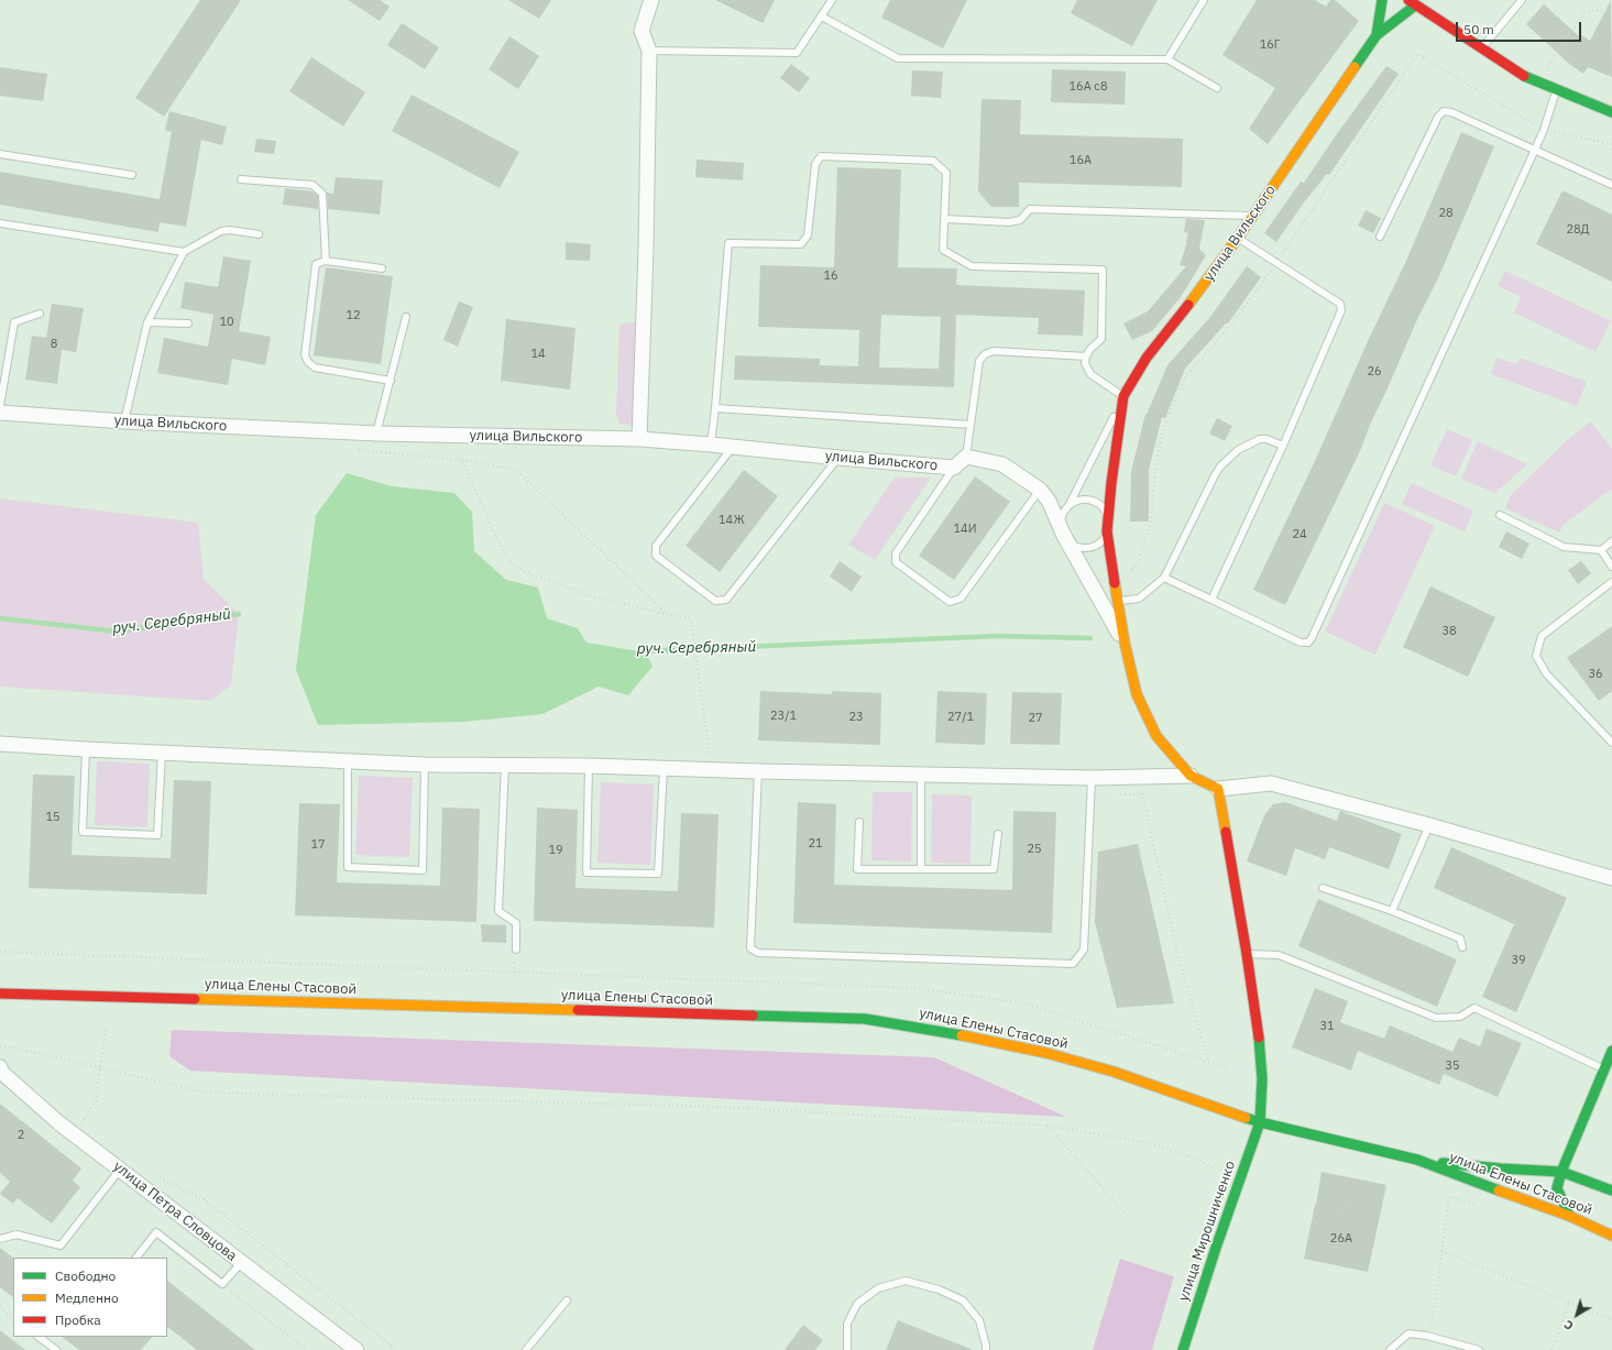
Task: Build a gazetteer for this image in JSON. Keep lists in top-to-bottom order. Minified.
{"streets":{"main road":["улица Вильского","улица Елены Стасовой","улица Мирошниченко"],"street":["улица Петра Словцова"]},"crossings":[["улица Елены Стасовой","улица Мирошниченко"]],"water":["руч. Серебряный"],"house_numbers":["16Г","16А с8","16А","28","28Д","16","12","10","8","14","26","14Ж","14И","24","38","36","23/1","23","27/1","27","15","21","17","25","19","39","31","35","2","26А"],"legend":["Свободно","Медленно","Пробка"],"scale_bar":"50 m","north":"bottom left"}
